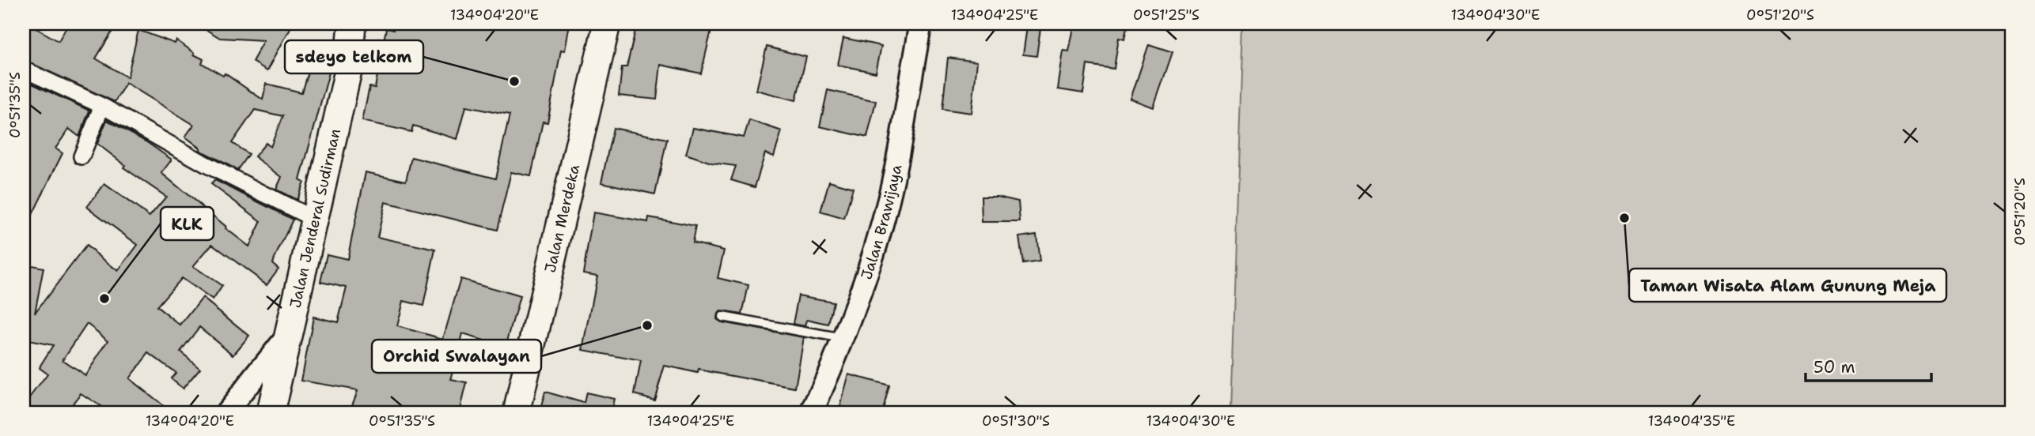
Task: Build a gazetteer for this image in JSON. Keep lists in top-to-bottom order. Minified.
{"streets":{"highway":["Jalan Merdeka","Jalan Jenderal Sudirman"],"street":["Jalan Brawijaya"]},"places":["sdeyo telkom","Taman Wisata Alam Gunung Meja","KLK","Orchid Swalayan"],"scale_bar":"50 m","coordinates":["134°04'20\"E","134°04'25\"E","0°51'25\"S","134°04'30\"E","0°51'20\"S","0°51'35\"S","0°51'30\"S","134°04'35\"E"]}
